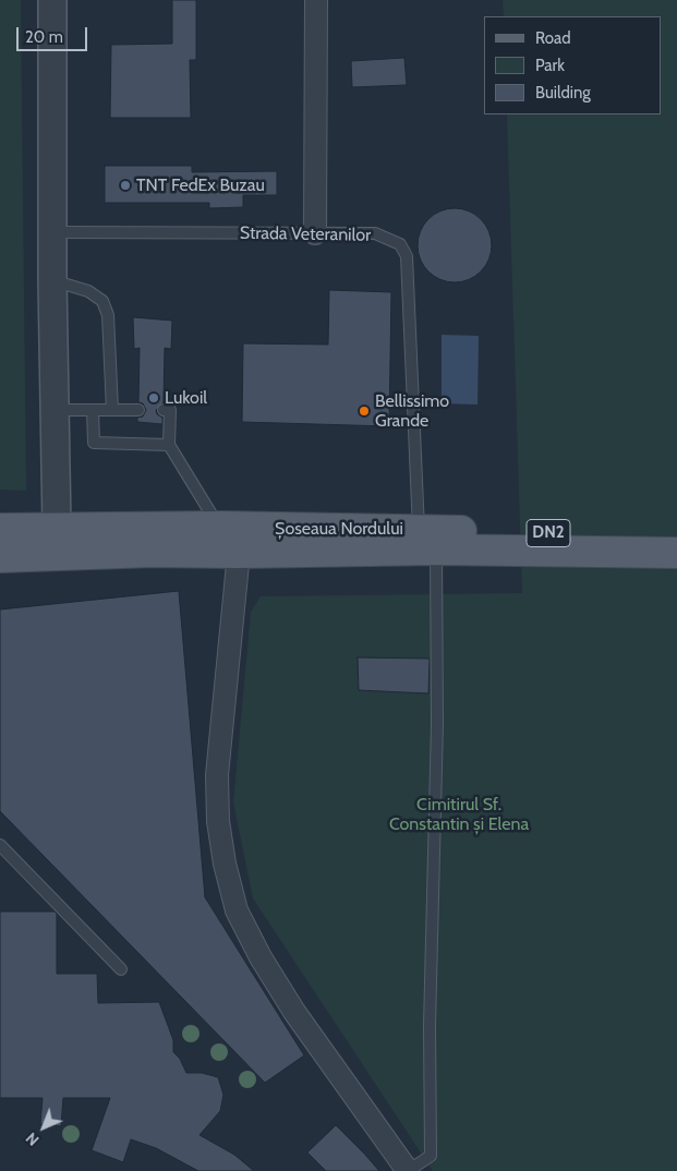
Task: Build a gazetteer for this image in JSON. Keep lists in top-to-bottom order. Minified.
{"streets":{"main road":["Șoseaua Nordului","DN2"],"lane":["Strada Veteranilor"]},"crossings":[["Strada Veteranilor","Șoseaua Nordului"]],"parks":["Cimitirul Sf. Constantin și Elena"],"places":["TNT FedEx Buzau","Lukoil","Bellissimo Grande"],"legend":["Road","Park","Building"],"scale_bar":"20 m","north":"bottom left"}
